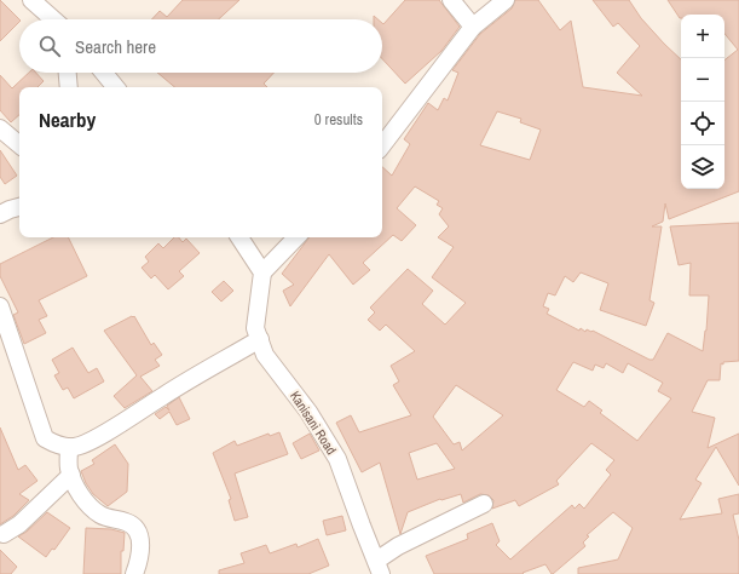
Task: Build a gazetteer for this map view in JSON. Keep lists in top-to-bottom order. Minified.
{"streets":{"street":["Kanisani Road"]},"page":{"map_buttons":["+","−"],"search":"Search here","heading":["Nearby","0 results"]}}
